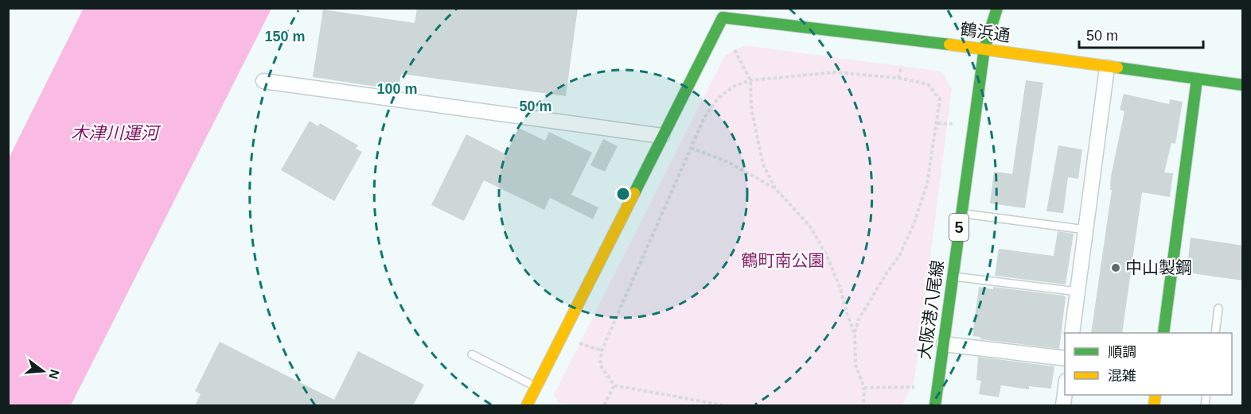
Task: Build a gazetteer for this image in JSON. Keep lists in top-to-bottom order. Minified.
{"streets":{"street":["鶴浜通","5","大阪港八尾線"]},"crossings":[["鶴浜通","大阪港八尾線"]],"water":["木津川運河"],"parks":["鶴町南公園"],"places":["中山製鋼"],"legend":["順調","混雑"],"scale_bar":"50 m","north":"right","rings":["150 m","100 m","50 m"]}
